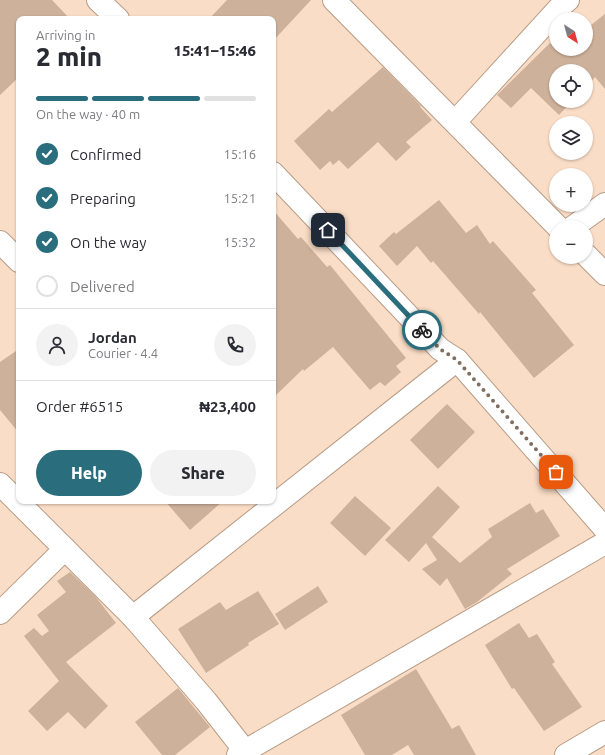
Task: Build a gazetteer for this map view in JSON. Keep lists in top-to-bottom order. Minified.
{"north":"bottom right","page":{"map_buttons":["+","−"],"heading":["2 min","Arriving in","15:41–15:46"],"panel":["Jordan","Courier · 4.4","Order #6515","₦23,400"],"bar":"On the way · 40 m","list":[["Confirmed","15:16"],["Preparing","15:21"],["On the way","15:32"],"Delivered"],"buttons":["Help","Share"]}}
